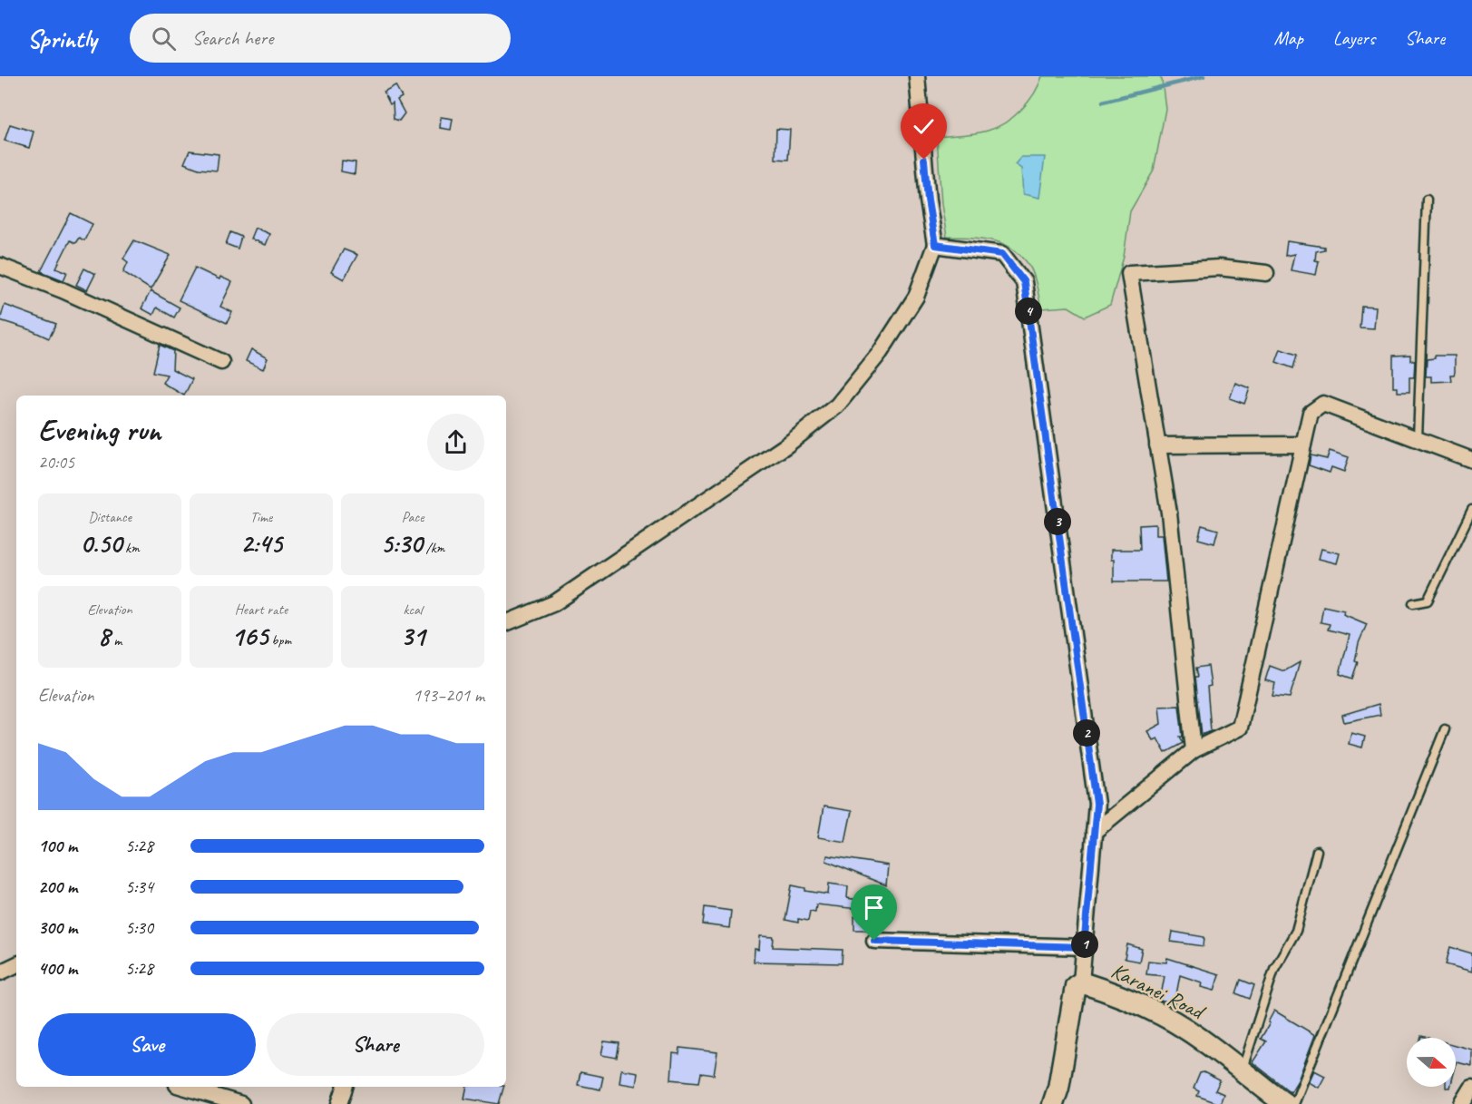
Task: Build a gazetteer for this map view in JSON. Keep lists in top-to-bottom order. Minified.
{"streets":{"street":["Karanei Road"]},"north":"right","page":{"header":"Sprintly","search":"Search here","nav":["Map","Layers","Share"],"pins":["4","3","2","1"],"heading":["Evening run","20:05"],"stats":[["Distance","0.50 km"],["Time","2:45"],["Pace","5:30 /km"],["Elevation","8 m"],["Heart rate","165 bpm"],["kcal","31"]],"chart":["Elevation","193–201 m"],"list":[{"name":"100 m","note":"5:28"},{"name":"200 m","note":"5:34"},{"name":"300 m","note":"5:30"},{"name":"400 m","note":"5:28"}],"buttons":["Save","Share"]}}
